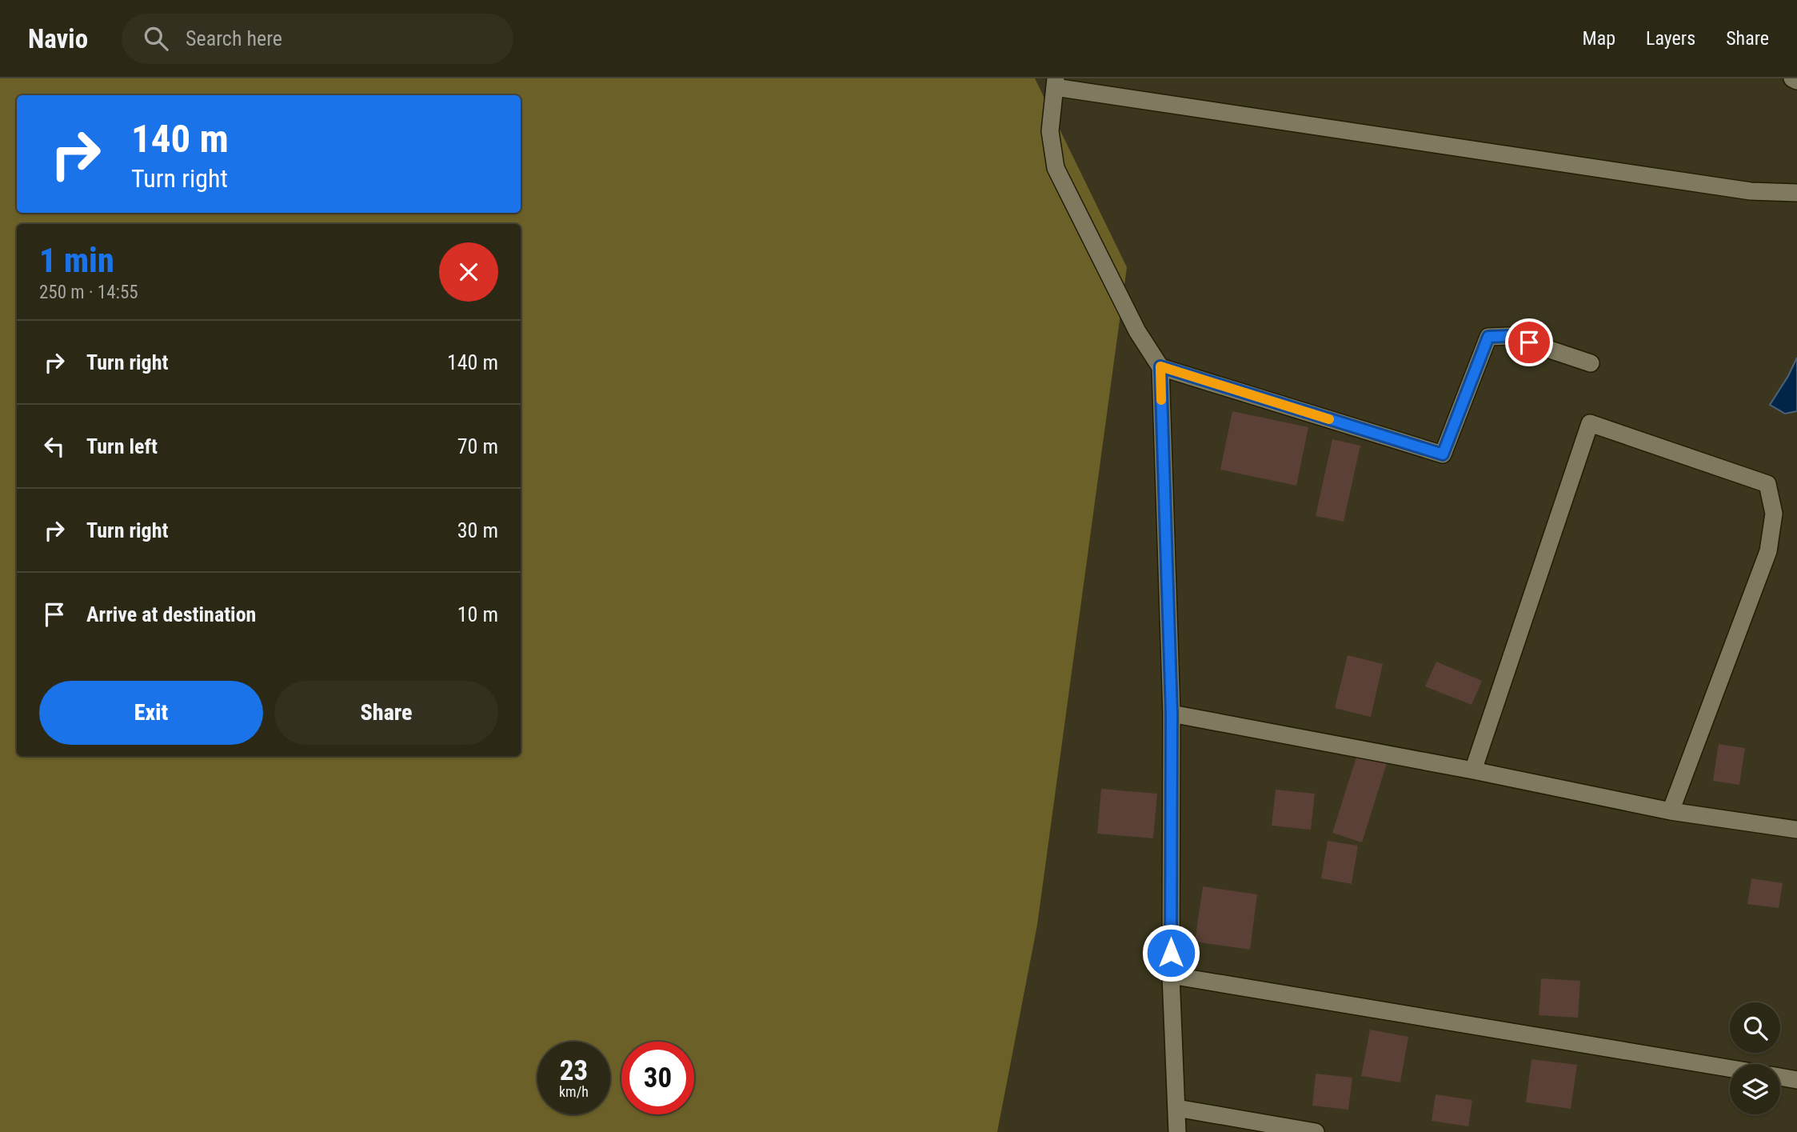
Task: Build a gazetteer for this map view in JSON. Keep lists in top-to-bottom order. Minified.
{"page":{"header":"Navio","search":"Search here","nav":["Map","Layers","Share"],"turn":["140 m","Turn right"],"heading":["1 min","250 m · 14:55"],"list":[{"name":"Turn right","value":"140 m"},{"name":"Turn left","value":"70 m"},{"name":"Turn right","value":"30 m"},{"name":"Arrive at destination","value":"10 m"}],"buttons":["Exit","Share"],"speed":"23 km/h","limit":"30"}}
